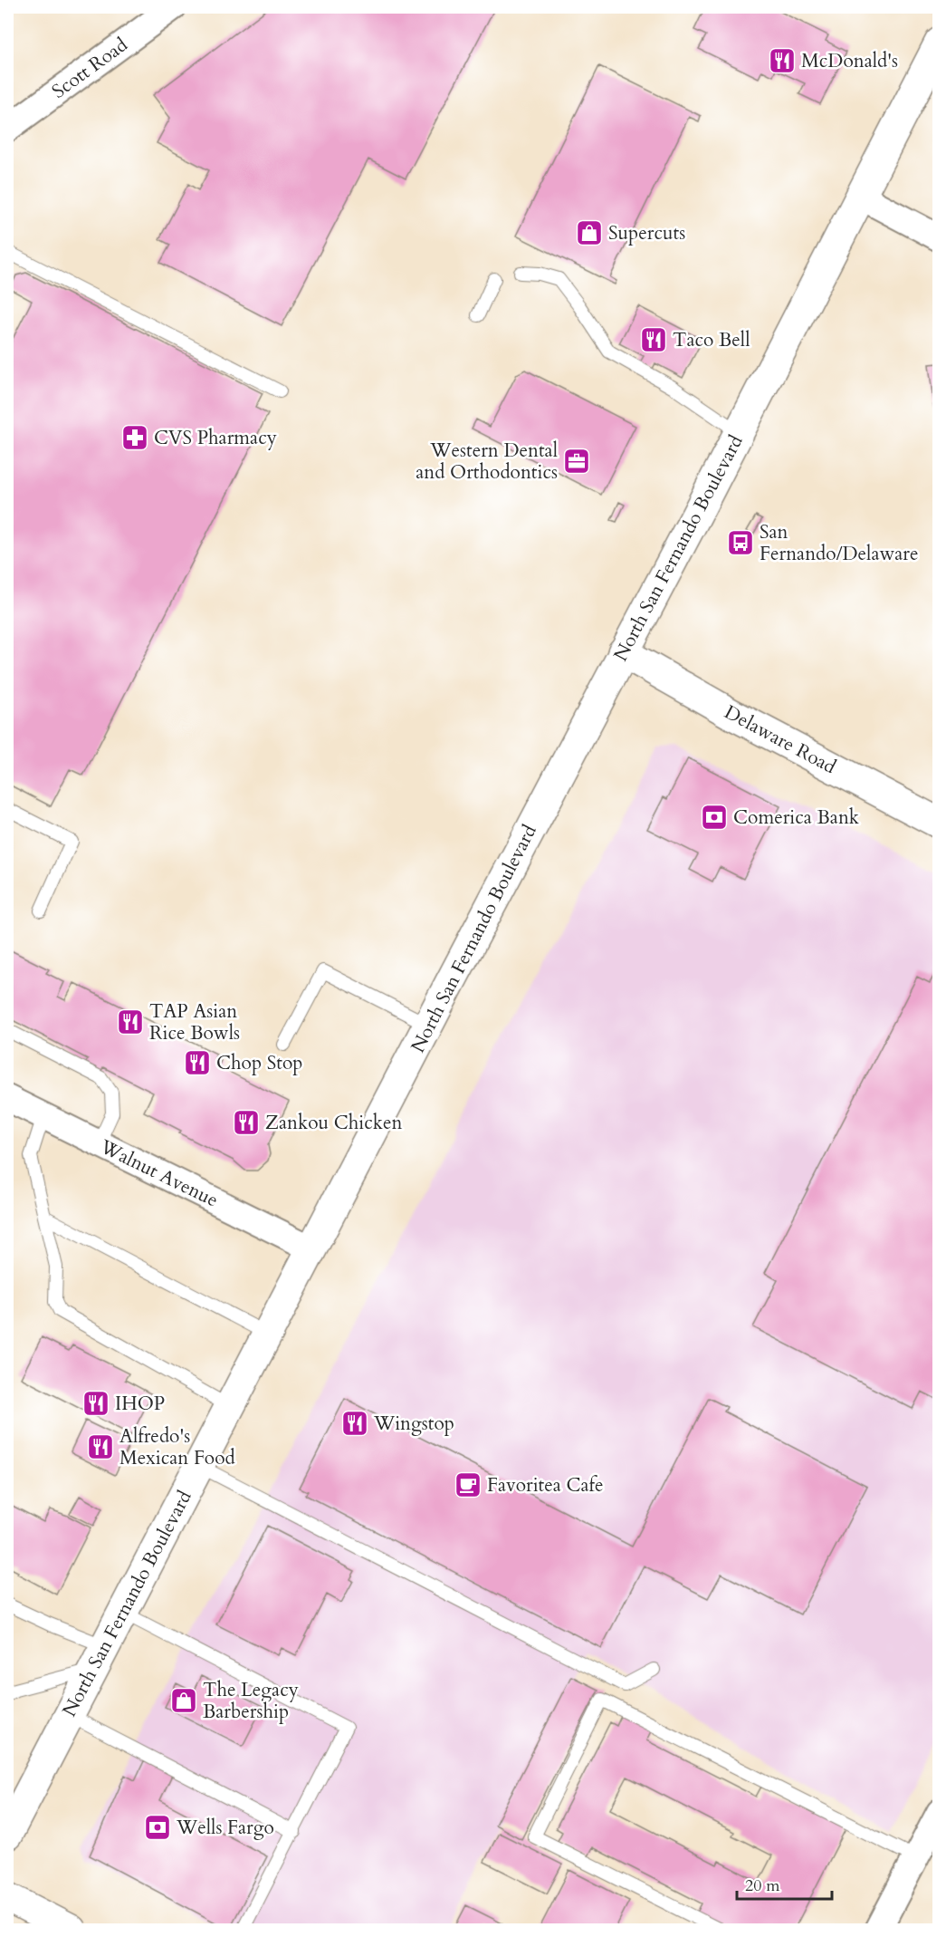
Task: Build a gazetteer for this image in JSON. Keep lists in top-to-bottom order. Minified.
{"streets":{"main road":["North San Fernando Boulevard","Delaware Road"],"street":["Scott Road","Walnut Avenue"]},"crossings":[["North San Fernando Boulevard","Delaware Road"],["North San Fernando Boulevard","Walnut Avenue"]],"places":{"restaurant":["McDonald's","Taco Bell","TAP Asian Rice Bowls","Chop Stop","Zankou Chicken","IHOP","Wingstop","Alfredo's Mexican Food"],"shop":["Supercuts","The Legacy Barbership"],"pharmacy":["CVS Pharmacy"],"office":["Western Dental and Orthodontics"],"bus stop":["San Fernando/Delaware"],"bank":["Comerica Bank","Wells Fargo"],"cafe":["Favoritea Cafe"]},"scale_bar":"20 m"}
